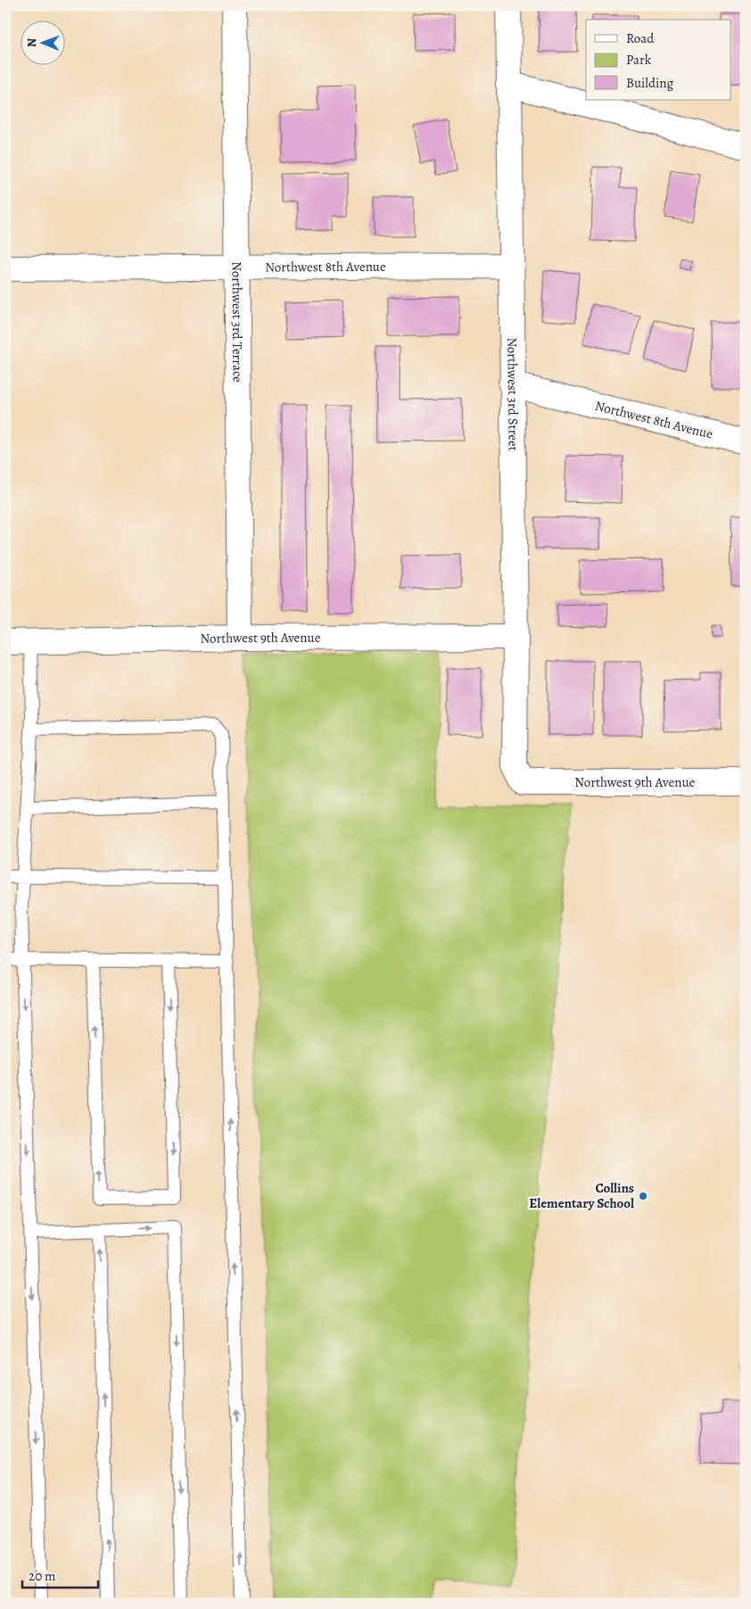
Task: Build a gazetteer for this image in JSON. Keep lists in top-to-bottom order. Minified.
{"streets":{"street":["Northwest 8th Avenue","Northwest 3rd Terrace","Northwest 3rd Street","Northwest 9th Avenue"]},"crossings":[["Northwest 8th Avenue","Northwest 3rd Terrace"],["Northwest 8th Avenue","Northwest 3rd Street"],["Northwest 3rd Terrace","Northwest 9th Avenue"],["Northwest 3rd Street","Northwest 9th Avenue"]],"places":["Collins Elementary School"],"legend":["Road","Park","Building"],"scale_bar":"20 m","north":"left"}
